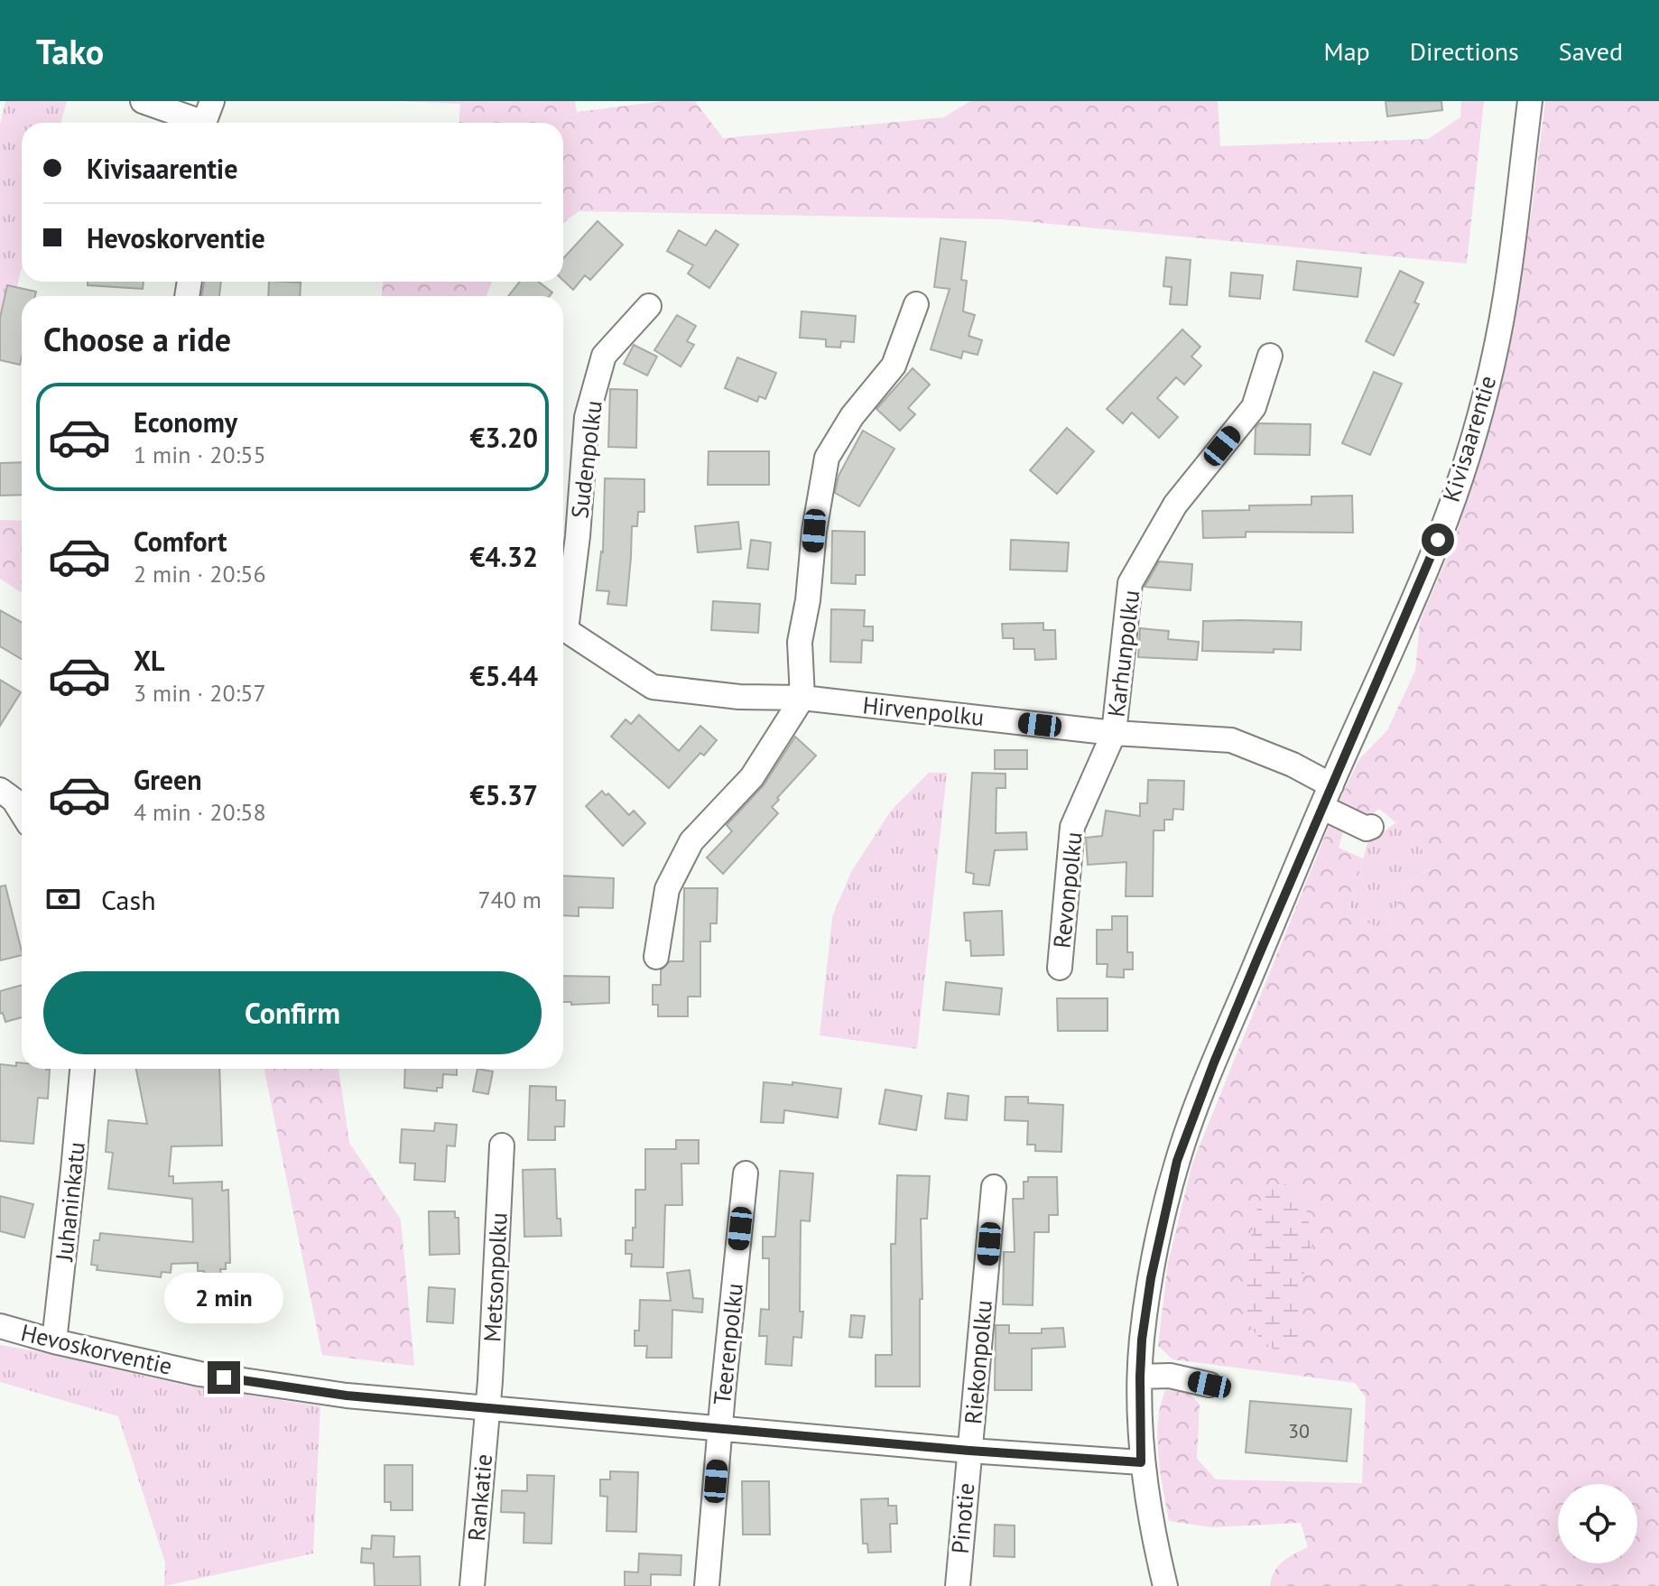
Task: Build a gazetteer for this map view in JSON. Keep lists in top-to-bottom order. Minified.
{"streets":{"street":["Kivisaarentie","Sudenpolku","Karhunpolku","Hirvenpolku","Revonpolku","Juhaninkatu","Metsonpolku","Teerenpolku","Hevoskorventie","Riekonpolku","Rankatie","Pinotie"]},"crossings":[["Kivisaarentie","Hirvenpolku"],["Kivisaarentie","Hevoskorventie"],["Karhunpolku","Hirvenpolku"],["Karhunpolku","Revonpolku"],["Hirvenpolku","Revonpolku"],["Juhaninkatu","Hevoskorventie"],["Metsonpolku","Hevoskorventie"],["Metsonpolku","Rankatie"],["Teerenpolku","Hevoskorventie"],["Hevoskorventie","Riekonpolku"],["Hevoskorventie","Rankatie"],["Hevoskorventie","Pinotie"],["Riekonpolku","Pinotie"]],"house_numbers":["30"],"page":{"header":"Tako","nav":["Map","Directions","Saved"],"banner":["Kivisaarentie","Hevoskorventie"],"heading":"Choose a ride","list":[{"name":"Economy","note":"1 min · 20:55","value":"€3.20"},{"name":"Comfort","note":"2 min · 20:56","value":"€4.32"},{"name":"XL","note":"3 min · 20:57","value":"€5.44"},{"name":"Green","note":"4 min · 20:58","value":"€5.37"}],"pay":["Cash","740 m"],"buttons":"Confirm","bubble":"2 min"}}
